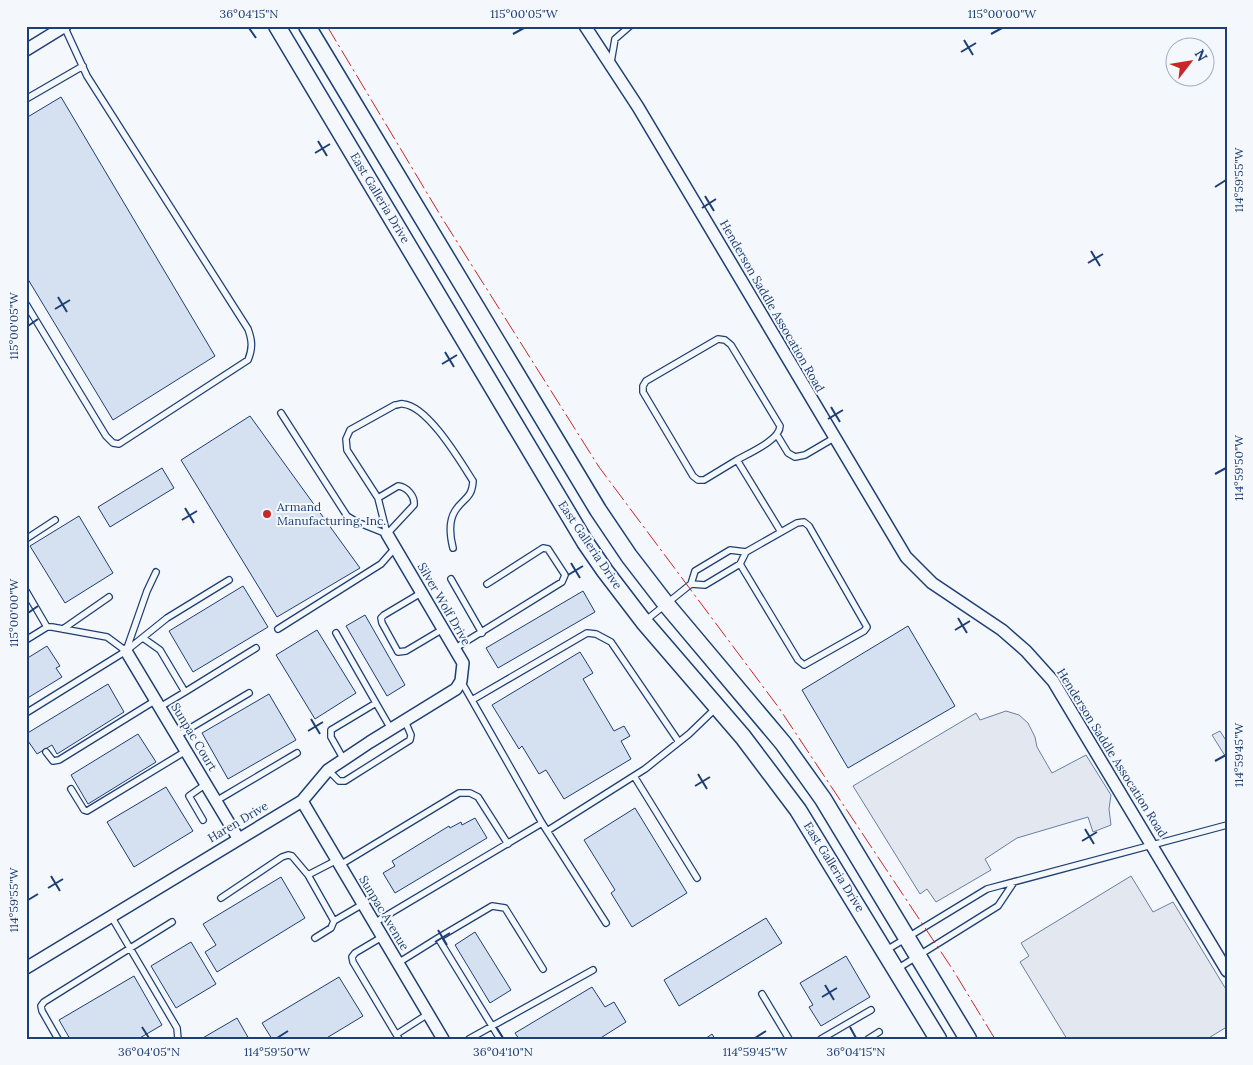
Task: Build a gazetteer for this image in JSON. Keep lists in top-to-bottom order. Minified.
{"streets":{"main road":["East Galleria Drive"],"street":["Henderson Saddle Assocation Road","Silver Wolf Drive","Sunpac Court","Haren Drive","Sunpac Avenue"]},"crossings":[["Silver Wolf Drive","Haren Drive"],["Sunpac Court","Haren Drive"],["Haren Drive","Sunpac Avenue"]],"places":["Armand Manufacturing, Inc."],"north":"top right","coordinates":["36°04'15\"N","115°00'05\"W","115°00'00\"W","114°59'55\"W","114°59'50\"W","114°59'45\"W","36°04'05\"N","36°04'10\"N"]}
